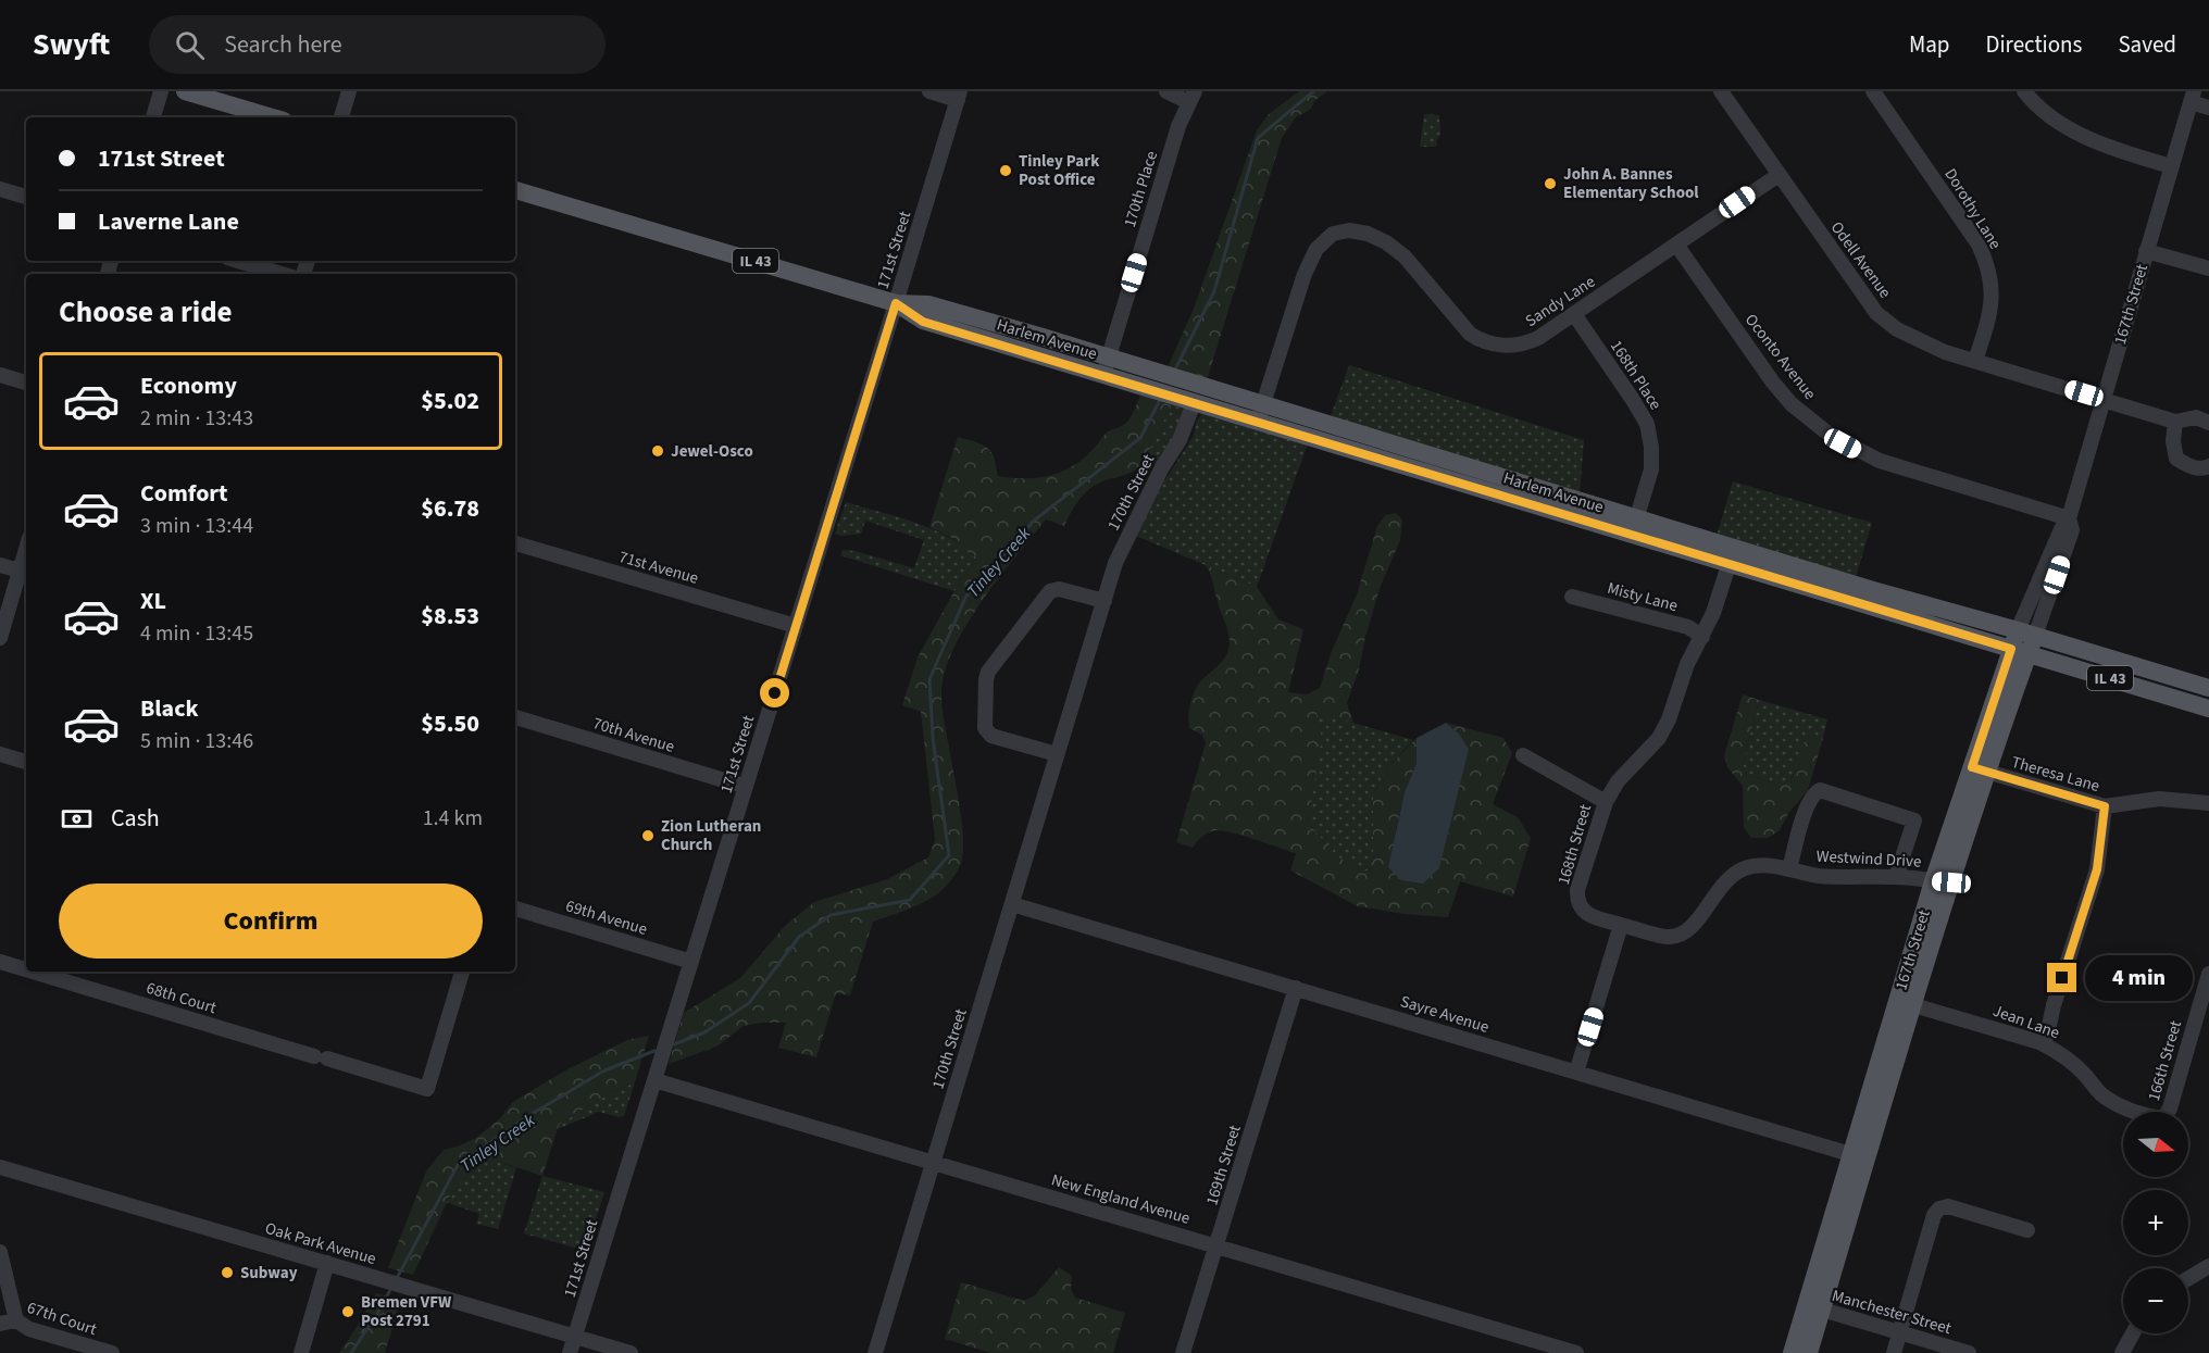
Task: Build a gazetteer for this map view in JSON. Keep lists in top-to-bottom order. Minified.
{"streets":{"main road":["IL 43","167th Street","Harlem Avenue"],"street":["170th Place","Dorothy Lane","171st Street","Odell Avenue","Sandy Lane","Oconto Avenue","168th Place","170th Street","71st Avenue","Misty Lane","70th Avenue","Theresa Lane","168th Street","Westwind Drive","69th Avenue","68th Court","Sayre Avenue","Jean Lane","166th Street","169th Street","New England Avenue","Oak Park Avenue","Manchester Street","67th Court"]},"crossings":[["170th Place","Harlem Avenue"],["Dorothy Lane","Odell Avenue"],["171st Street","Harlem Avenue"],["171st Street","71st Avenue"],["171st Street","70th Avenue"],["171st Street","69th Avenue"],["171st Street","New England Avenue"],["171st Street","Oak Park Avenue"],["Odell Avenue","Sandy Lane"],["Odell Avenue","167th Street"],["Sandy Lane","Harlem Avenue"],["Sandy Lane","Oconto Avenue"],["Sandy Lane","168th Place"],["167th Street","Harlem Avenue"],["167th Street","Oconto Avenue"],["167th Street","Theresa Lane"],["167th Street","Westwind Drive"],["167th Street","Sayre Avenue"],["167th Street","Jean Lane"],["167th Street","Manchester Street"],["Harlem Avenue","168th Place"],["Harlem Avenue","170th Street"],["Harlem Avenue","168th Street"],["170th Street","Sayre Avenue"],["170th Street","New England Avenue"],["Misty Lane","168th Street"],["168th Street","Westwind Drive"],["Sayre Avenue","169th Street"],["169th Street","New England Avenue"]],"water":["Tinley Creek"],"places":["Tinley Park Post Office","John A. Bannes Elementary School","Jewel-Osco","Zion Lutheran Church","Subway","Bremen VFW Post 2791"],"north":"right","page":{"header":"Swyft","search":"Search here","nav":["Map","Directions","Saved"],"banner":["171st Street","Laverne Lane"],"heading":"Choose a ride","list":[{"name":"Economy","note":"2 min · 13:43","value":"$5.02"},{"name":"Comfort","note":"3 min · 13:44","value":"$6.78"},{"name":"XL","note":"4 min · 13:45","value":"$8.53"},{"name":"Black","note":"5 min · 13:46","value":"$5.50"}],"pay":["Cash","1.4 km"],"buttons":"Confirm","bubble":"4 min","map_buttons":["+","−"]}}
